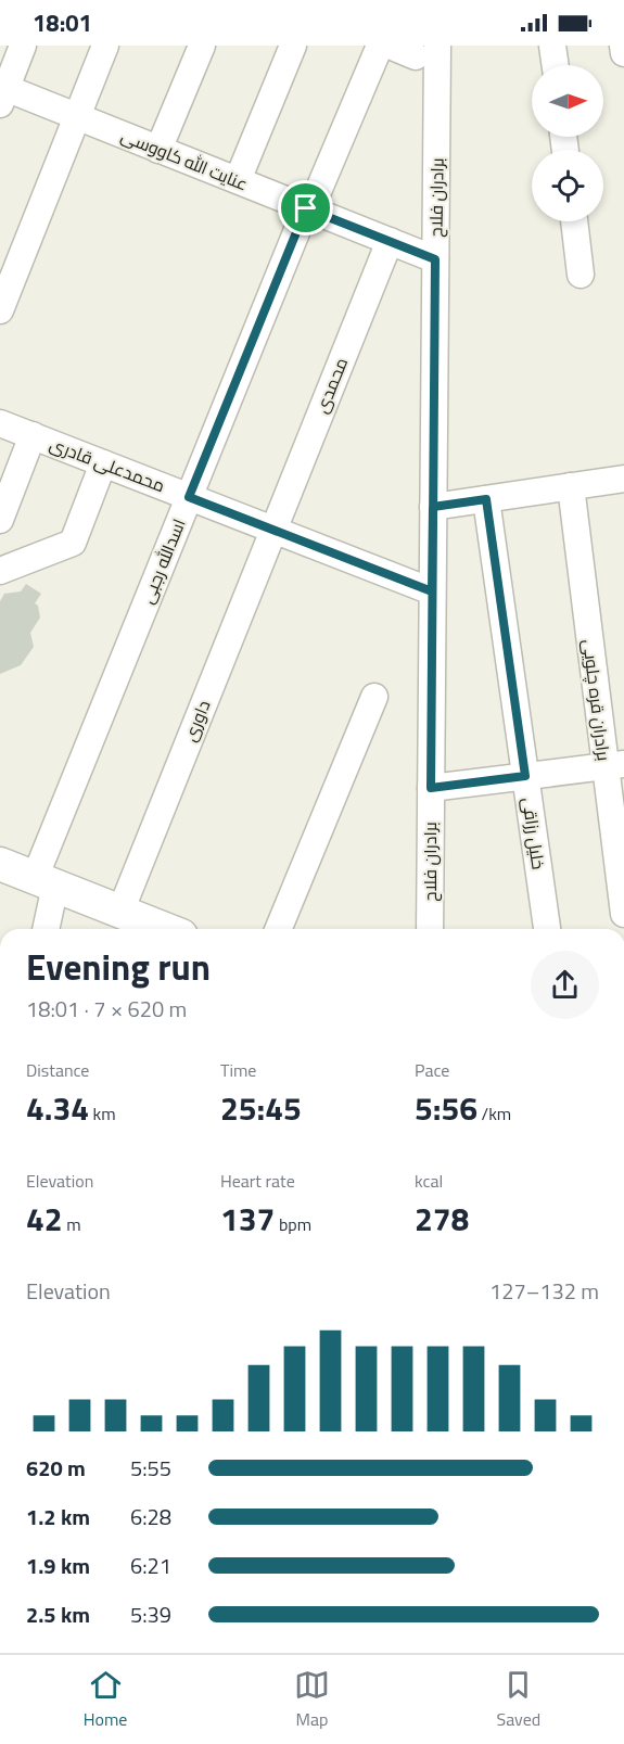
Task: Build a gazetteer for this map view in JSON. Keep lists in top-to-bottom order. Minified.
{"streets":{"street":["عنایت‌ الله کاووسی","برادران فلاح","محمدی","محمدعلی قادری","اسدالله رجبی","برادران قره چلویی","داوری","خلیل رزاقی"]},"crossings":[["عنایت‌ الله کاووسی","برادران فلاح"],["عنایت‌ الله کاووسی","محمدی"],["عنایت‌ الله کاووسی","اسدالله رجبی"],["برادران فلاح","محمدعلی قادری"],["محمدی","محمدعلی قادری"],["محمدی","داوری"],["محمدعلی قادری","اسدالله رجبی"],["محمدعلی قادری","داوری"]],"north":"right","page":{"status":"18:01","heading":["Evening run","18:01 · 7 × 620 m"],"stats":[["Distance","4.34 km"],["Time","25:45"],["Pace","5:56 /km"],["Elevation","42 m"],["Heart rate","137 bpm"],["kcal","278"]],"chart":["Elevation","127–132 m"],"list":[{"name":"620 m","note":"5:55"},{"name":"1.2 km","note":"6:28"},{"name":"1.9 km","note":"6:21"},{"name":"2.5 km","note":"5:39"}],"tabs":["Home","Map","Saved"]}}
